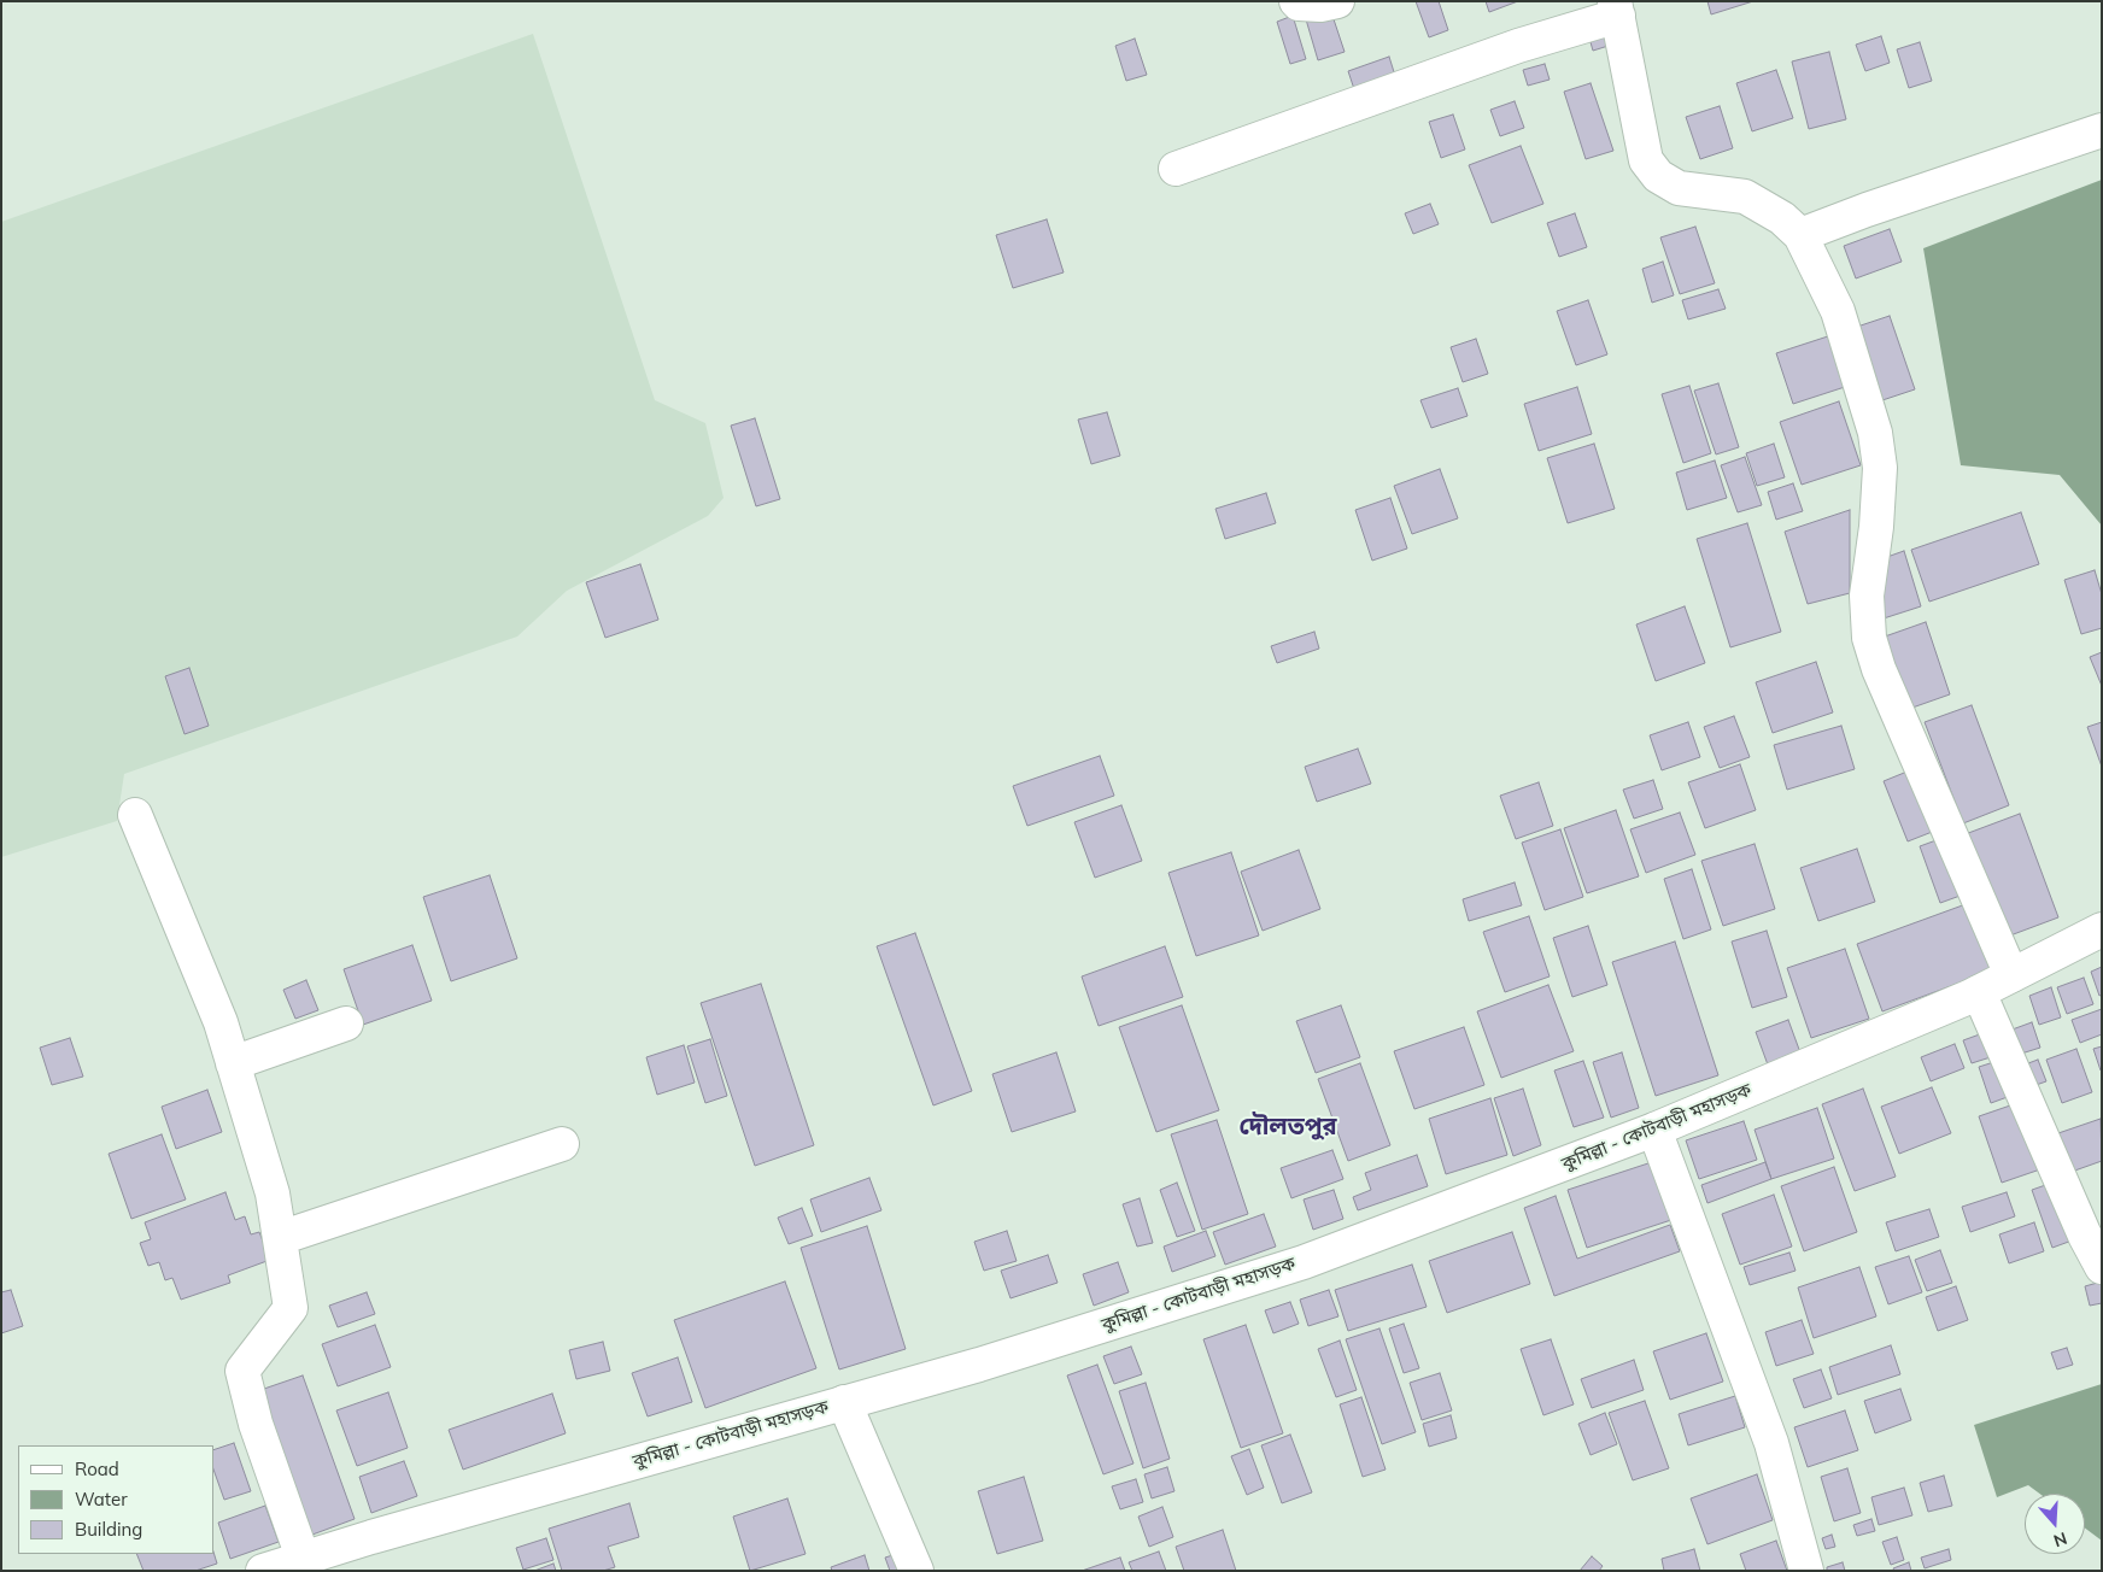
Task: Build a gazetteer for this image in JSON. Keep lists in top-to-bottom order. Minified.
{"streets":{"street":["কুমিল্লা - কোটবাড়ী মহাসড়ক"]},"districts":["দৌলতপুর"],"legend":["Road","Water","Building"],"north":"bottom"}
